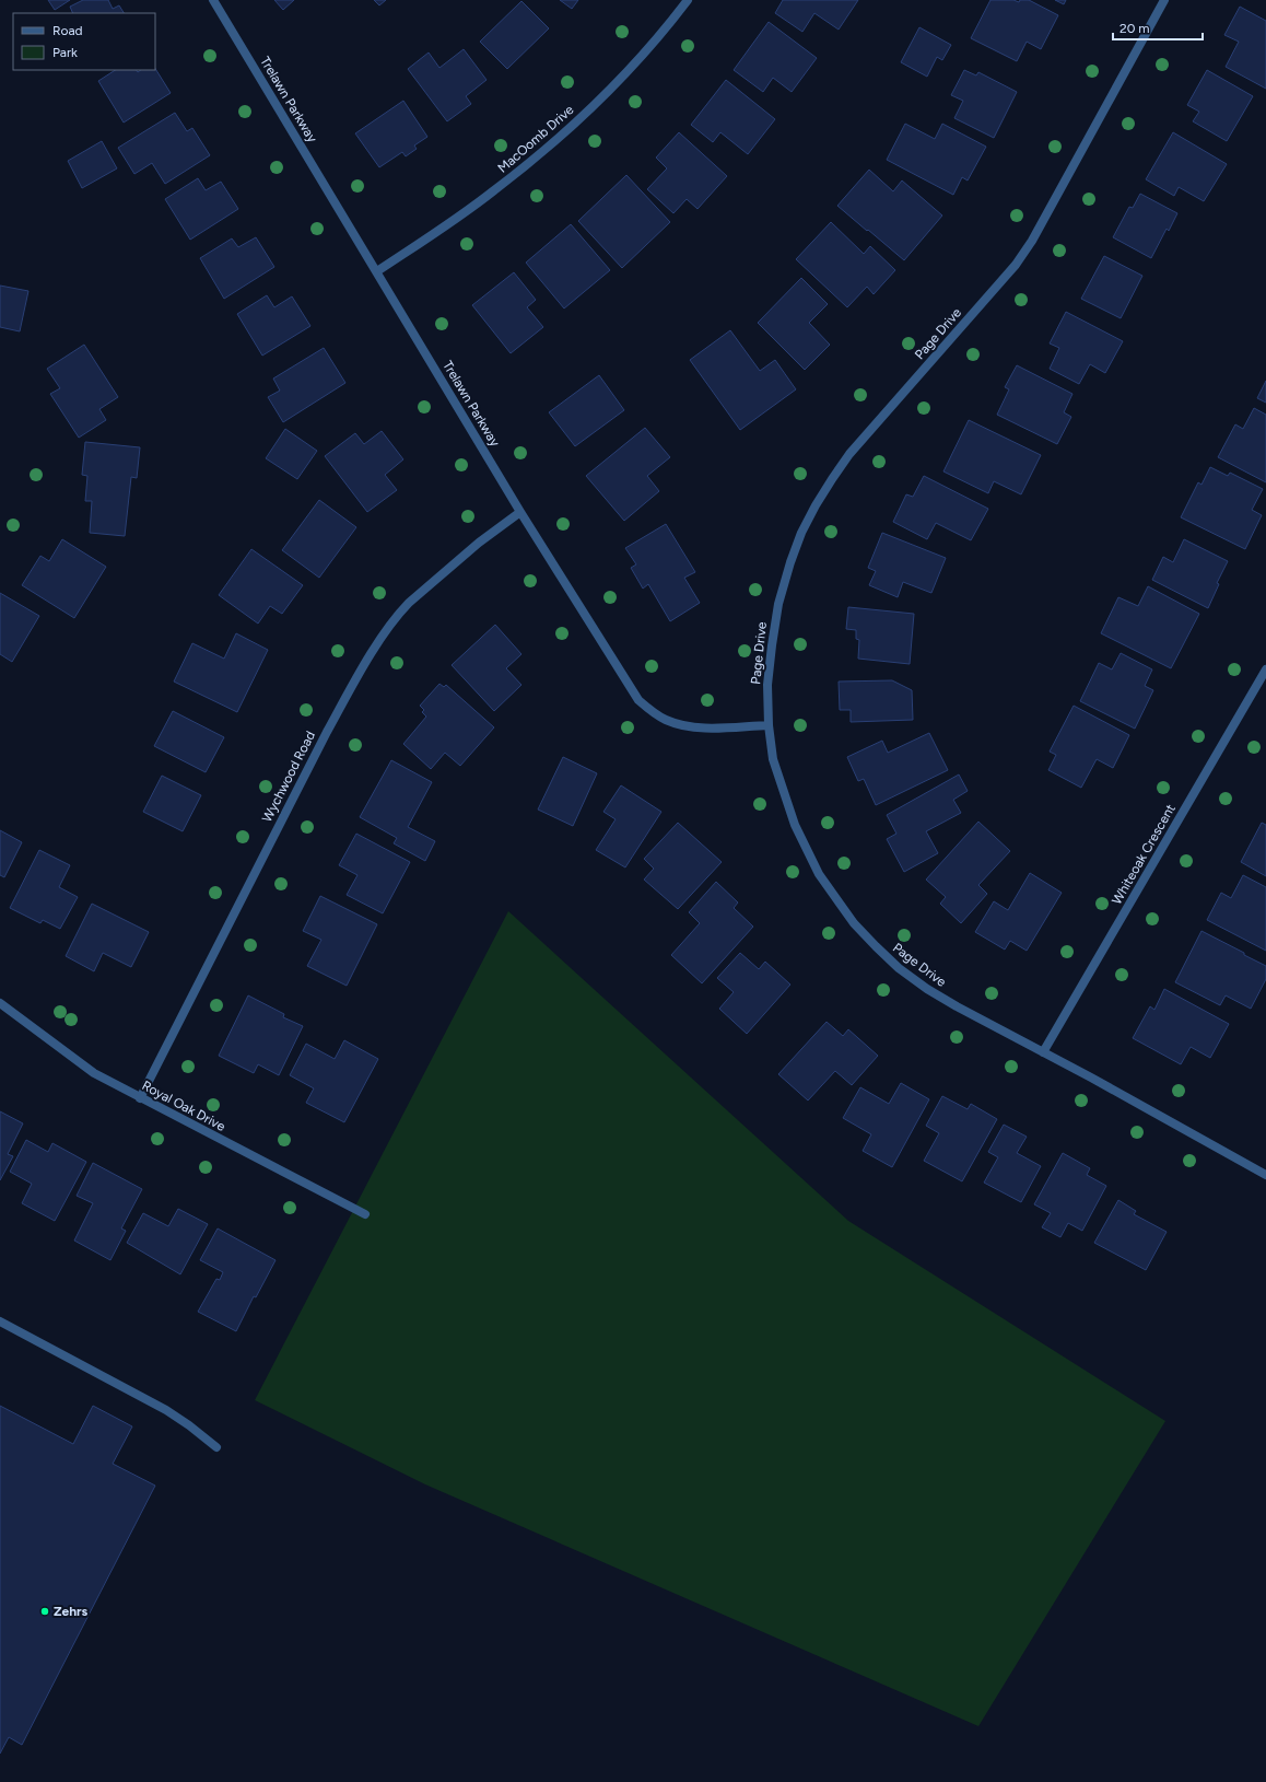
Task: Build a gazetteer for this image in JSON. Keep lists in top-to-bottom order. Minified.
{"streets":{"street":["Trelawn Parkway","MacOomb Drive","Page Drive","Wychwood Road","Whiteoak Crescent","Royal Oak Drive"]},"crossings":[["Trelawn Parkway","MacOomb Drive"],["Trelawn Parkway","Page Drive"],["Trelawn Parkway","Wychwood Road"],["Page Drive","Whiteoak Crescent"],["Wychwood Road","Royal Oak Drive"]],"places":["Zehrs"],"legend":["Road","Park"],"scale_bar":"20 m"}
